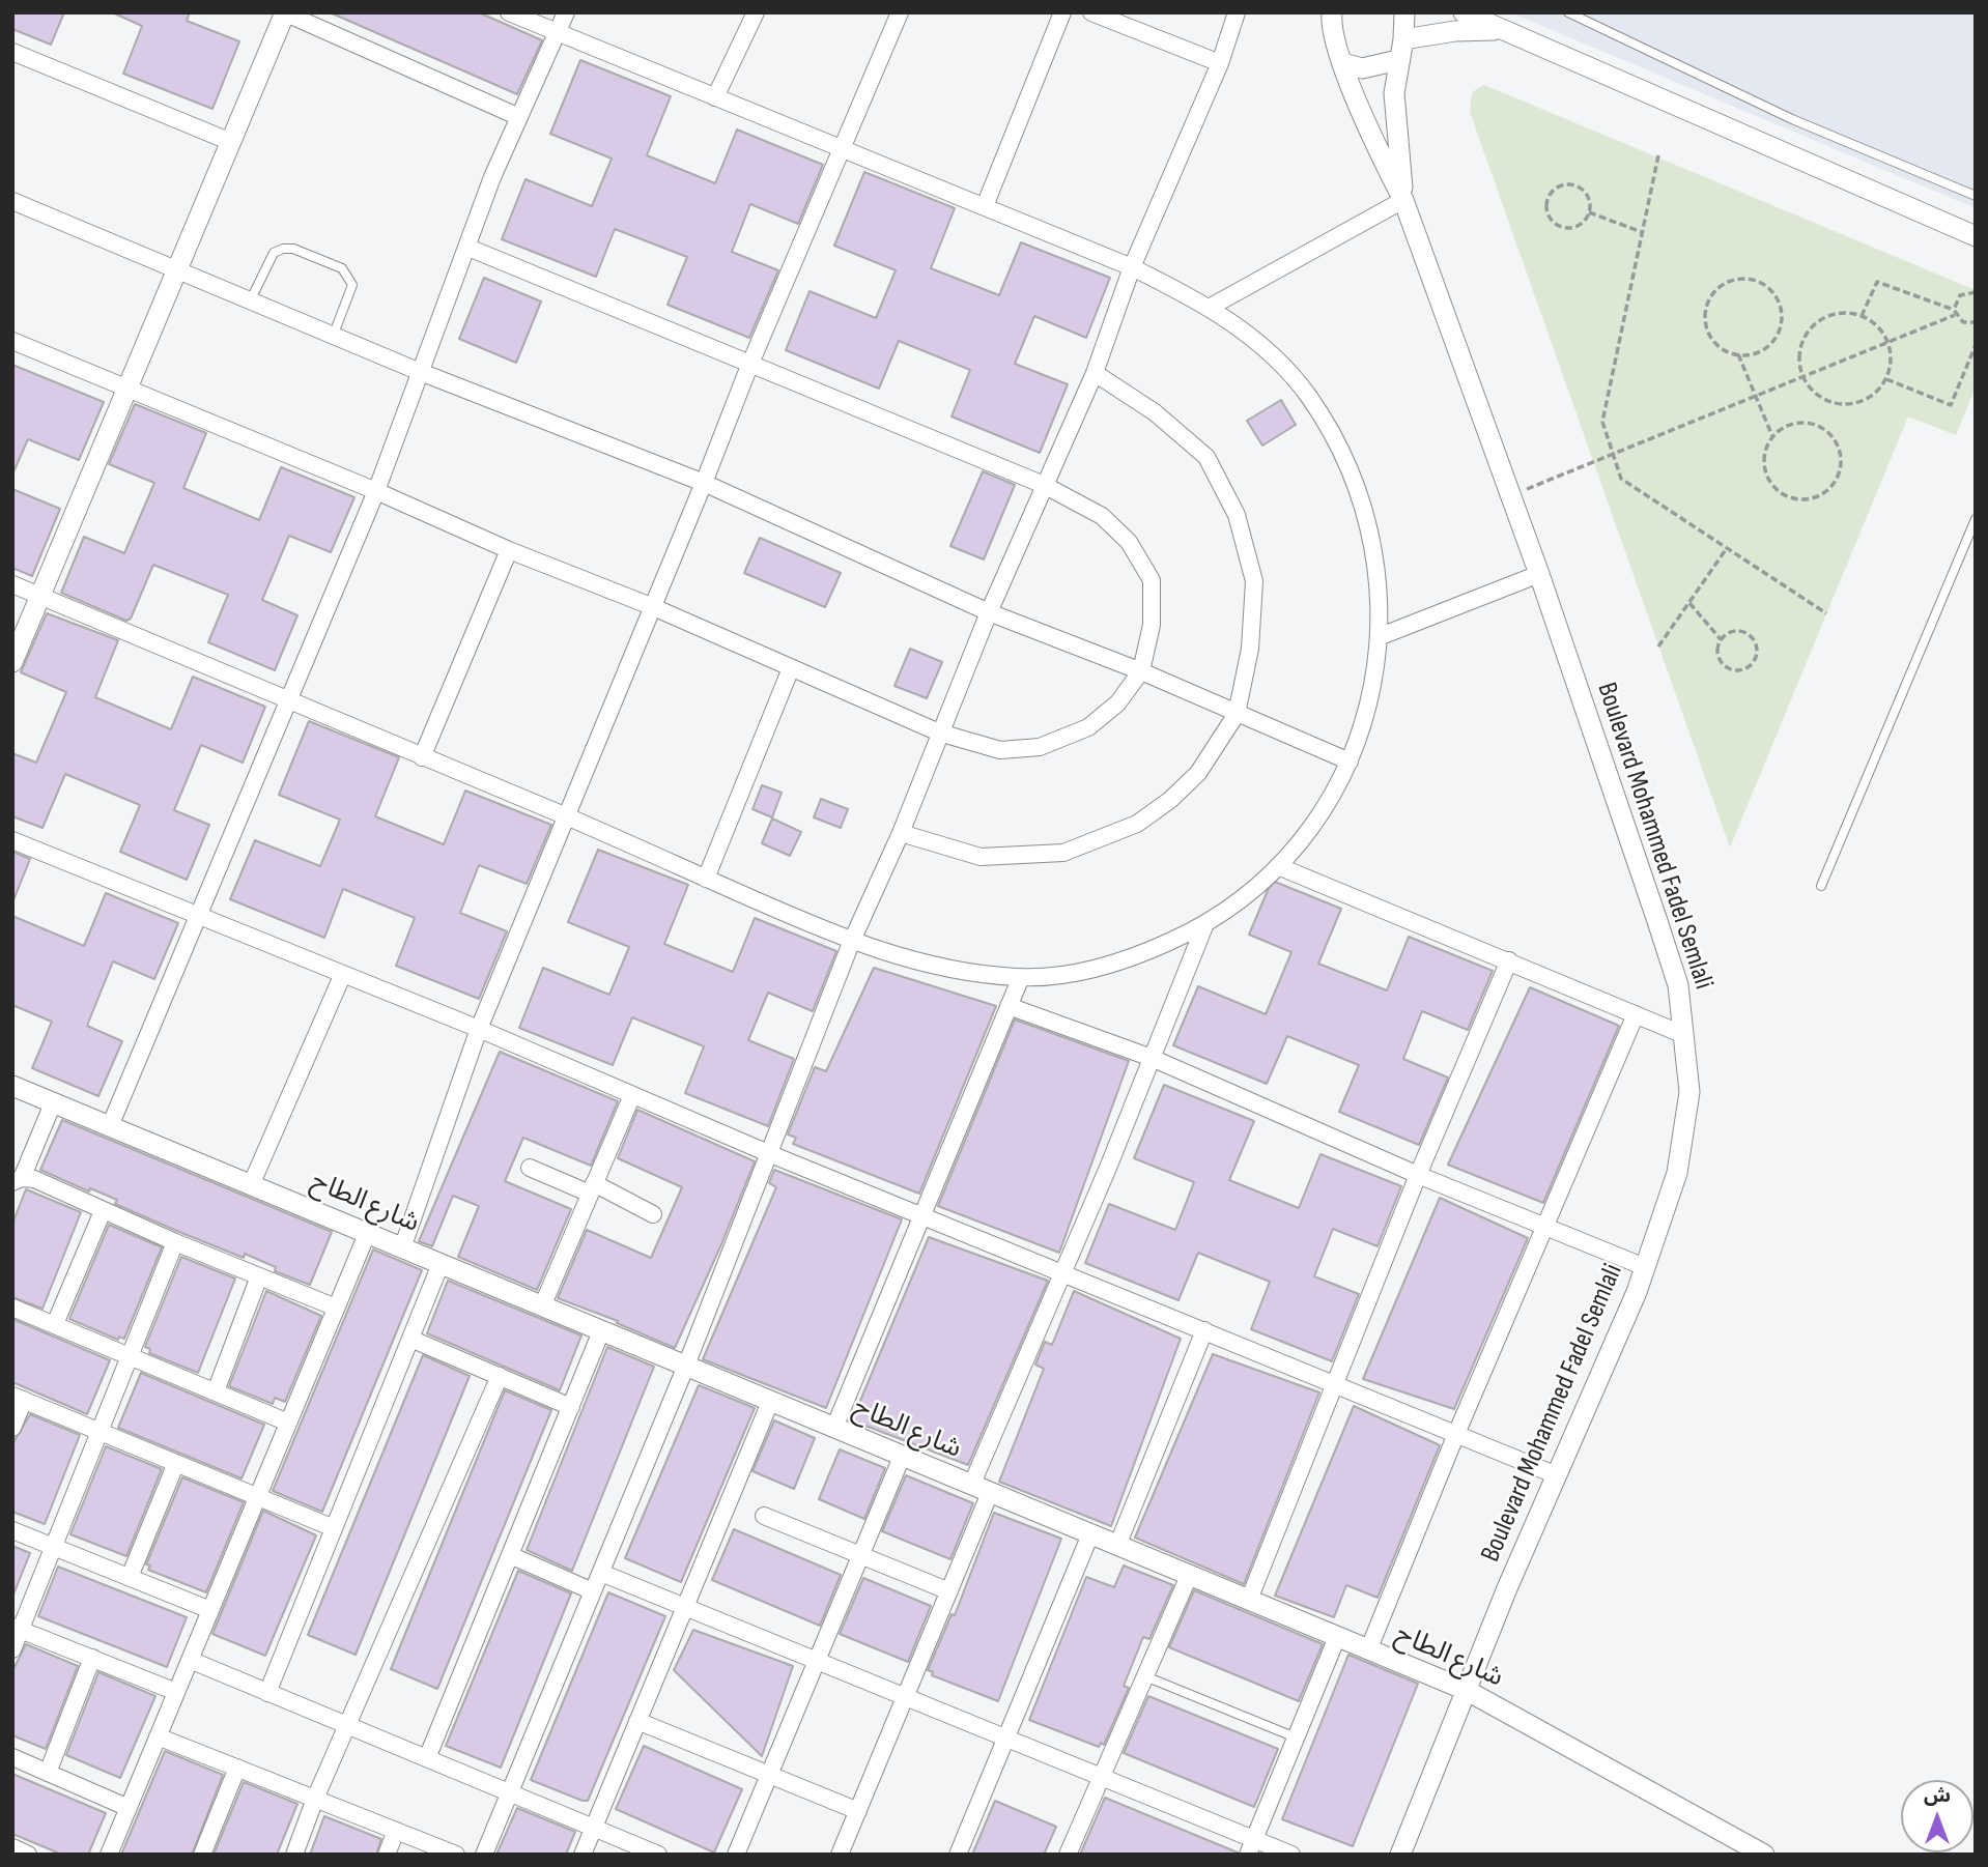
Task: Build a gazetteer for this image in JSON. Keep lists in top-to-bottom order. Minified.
{"streets":{"street":["Boulevard Mohammed Fadel Semlali","شارع الطاح"]},"crossings":[["Boulevard Mohammed Fadel Semlali","شارع الطاح"]],"north":"top"}
